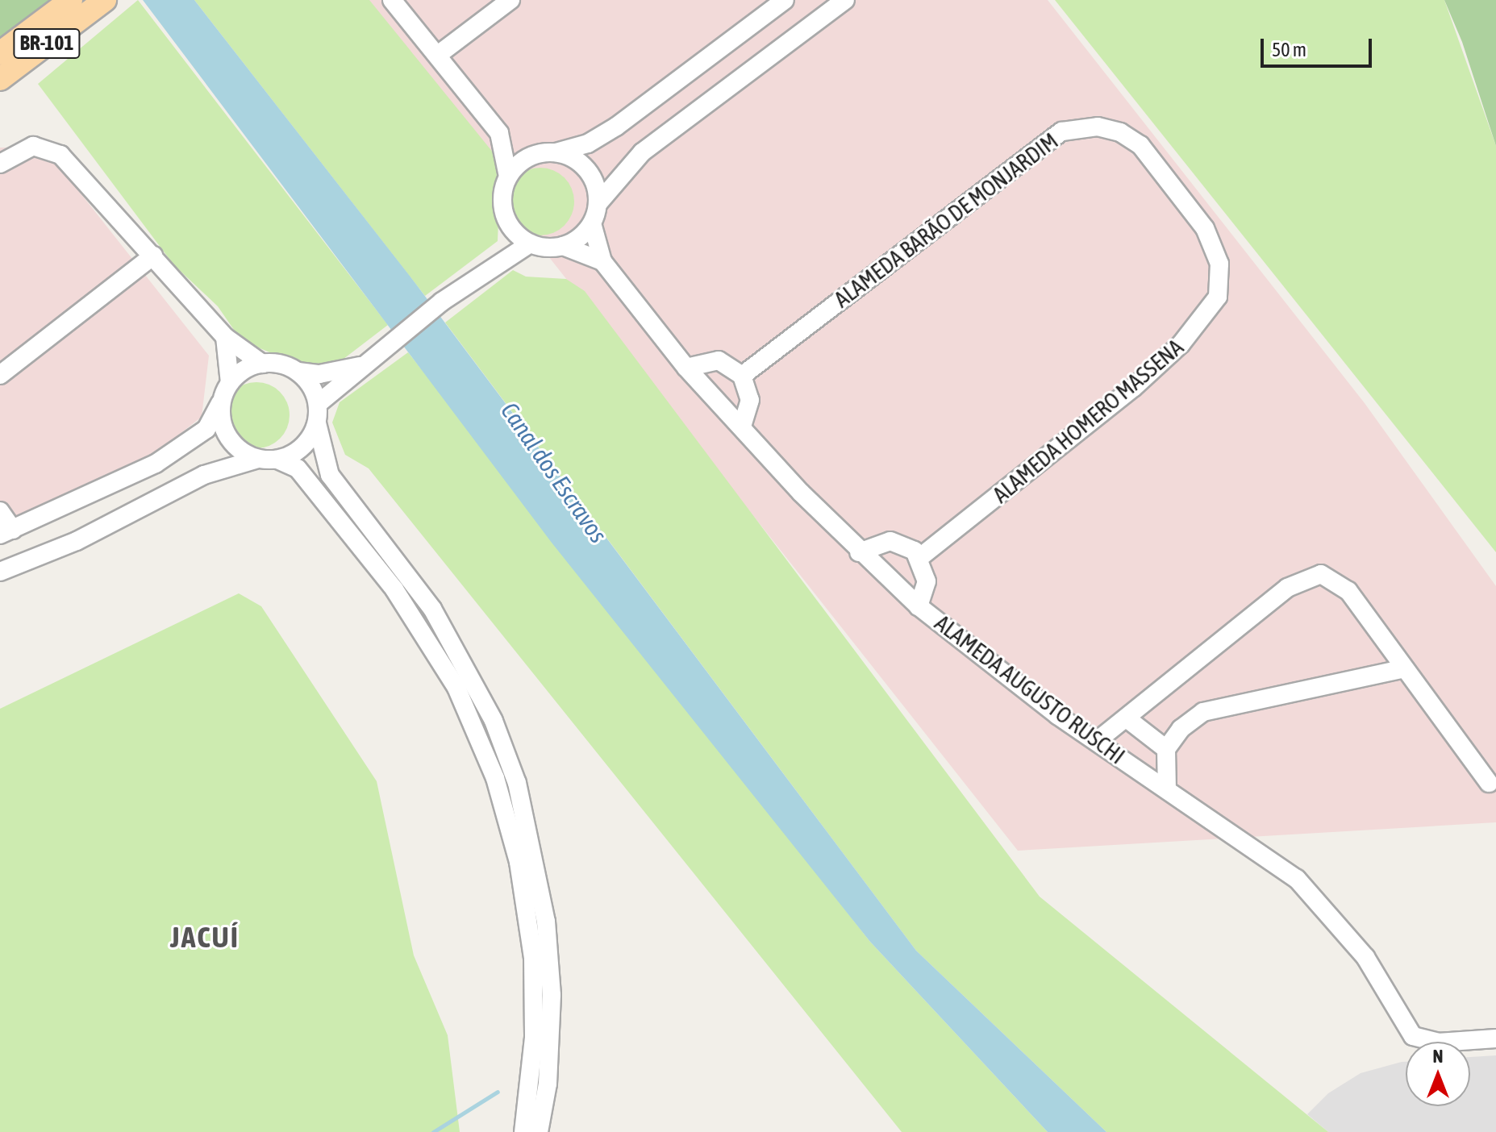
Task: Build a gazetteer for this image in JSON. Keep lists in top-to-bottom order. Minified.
{"streets":{"main road":["BR-101"],"street":["ALAMEDA BARÃO DE MONJARDIM","ALAMEDA HOMERO MASSENA","ALAMEDA AUGUSTO RUSCHI"]},"crossings":[["ALAMEDA BARÃO DE MONJARDIM","ALAMEDA HOMERO MASSENA"]],"districts":["JACUÍ"],"water":["Canal dos Escravos"],"scale_bar":"50 m","north":"top"}
